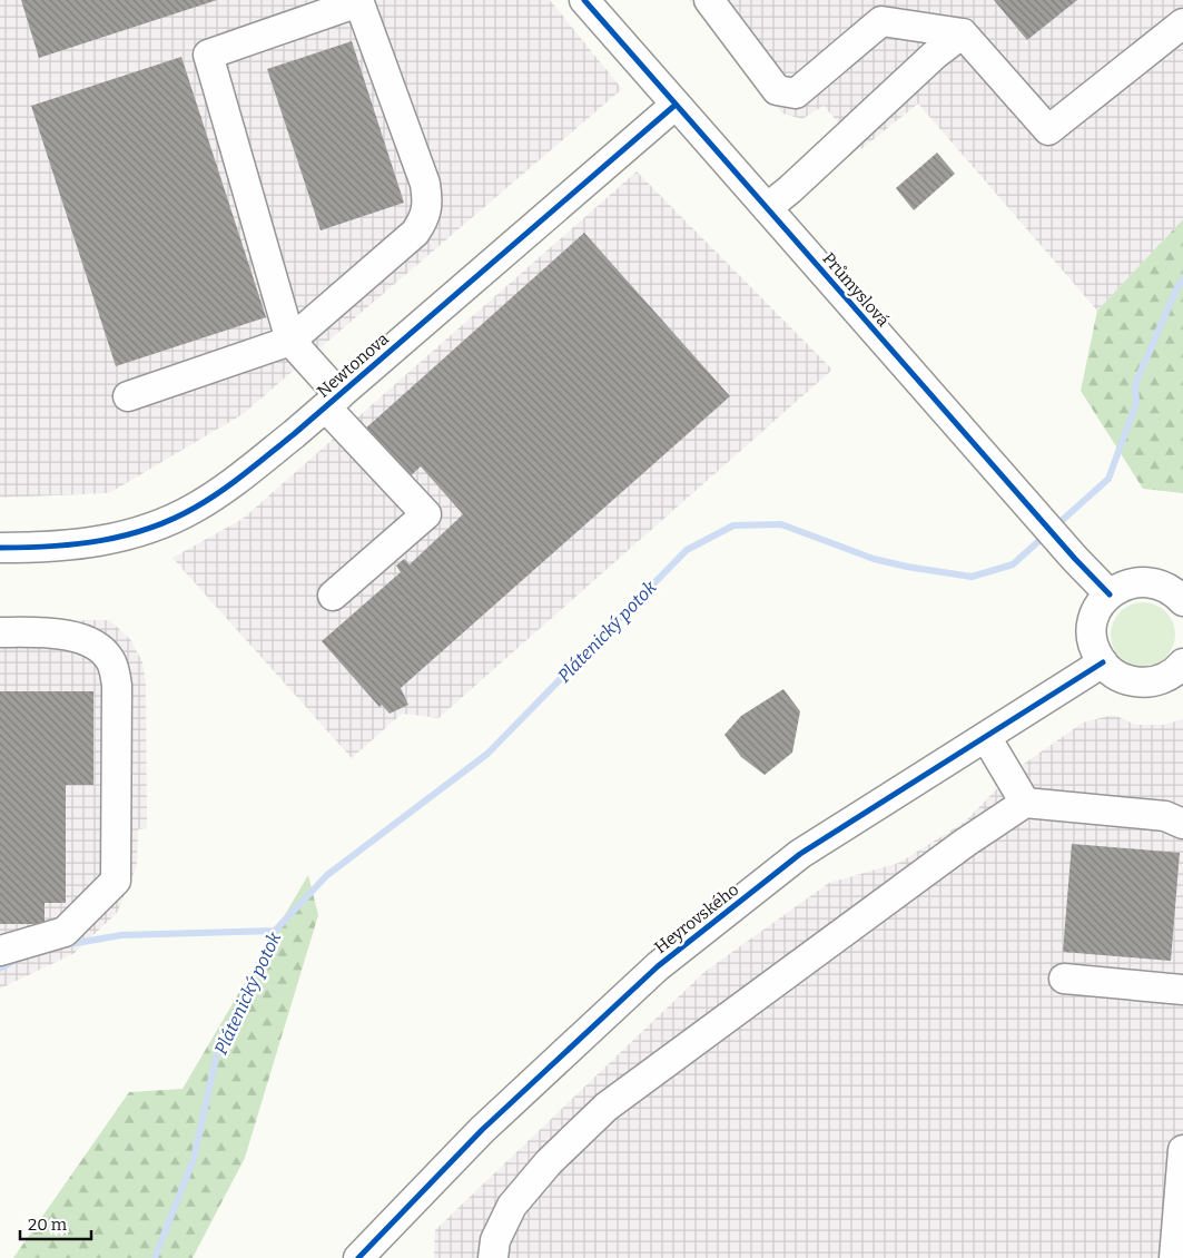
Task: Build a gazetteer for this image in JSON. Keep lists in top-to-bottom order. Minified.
{"streets":{"street":["Průmyslová","Newtonova","Heyrovského"]},"crossings":[["Průmyslová","Newtonova"]],"water":["Plátenický potok"],"scale_bar":"20 m"}
